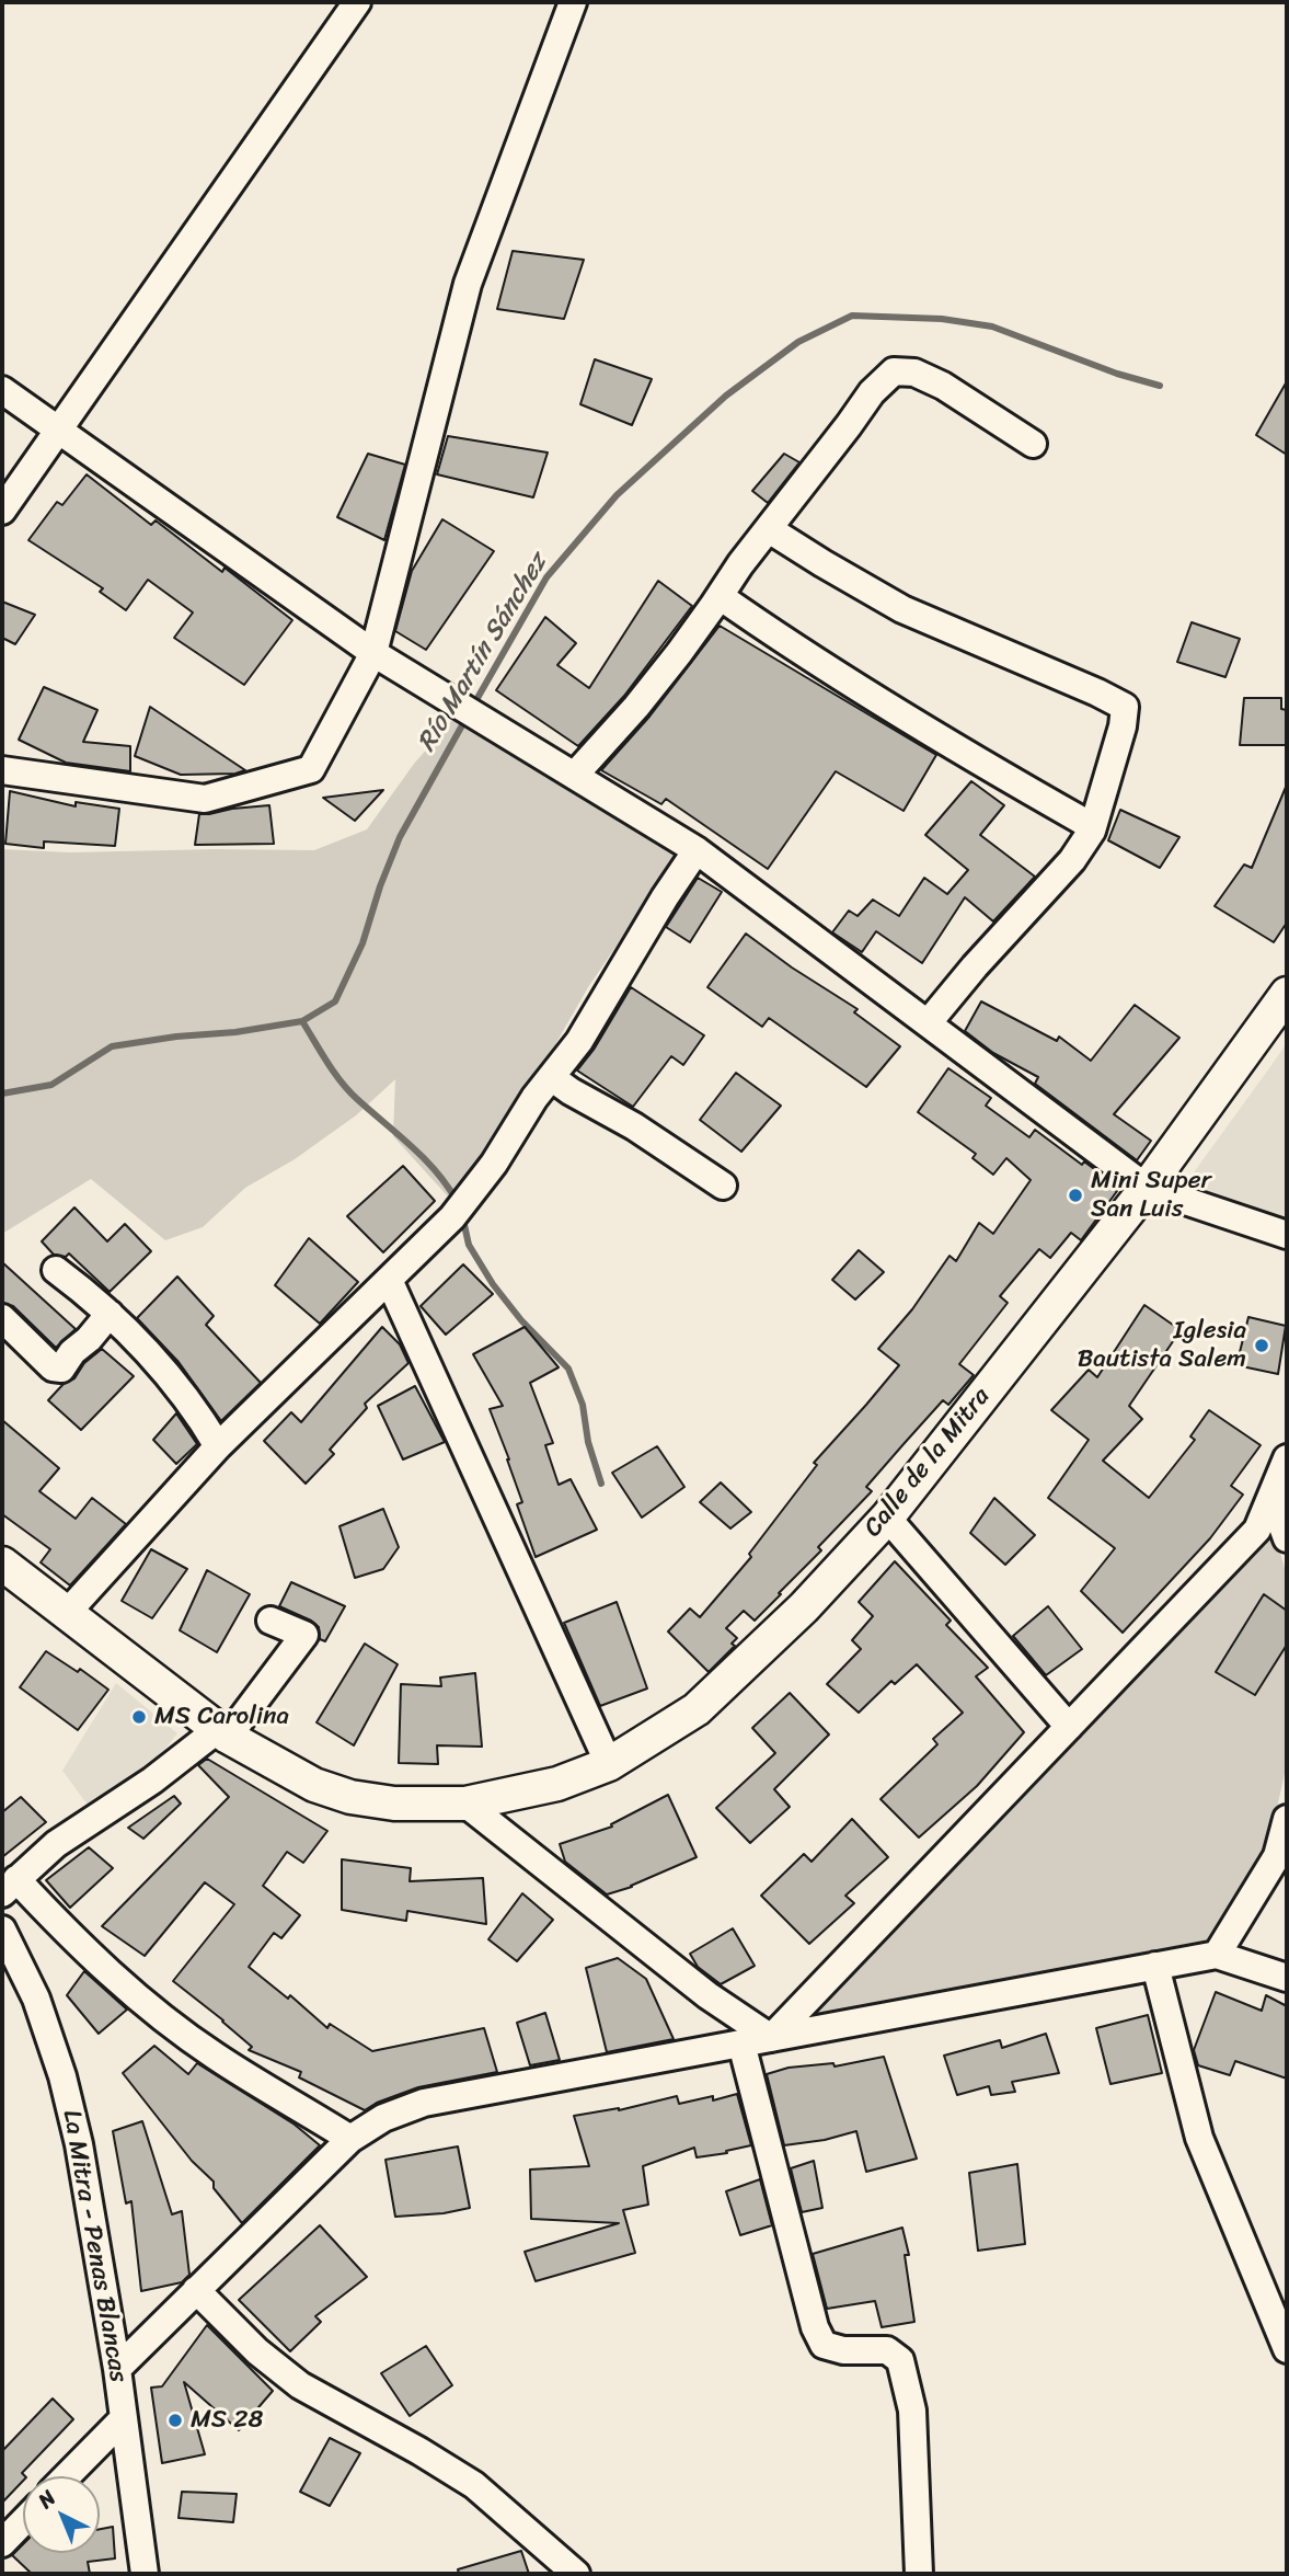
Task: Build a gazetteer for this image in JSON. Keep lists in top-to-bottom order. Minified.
{"streets":{"street":["Calle de la Mitra","La Mitra - Penas Blancas"]},"water":["Río Martín Sánchez"],"places":["Mini Super San Luis","Iglesia Bautista Salem","MS Carolina","MS 28"],"north":"top left"}
